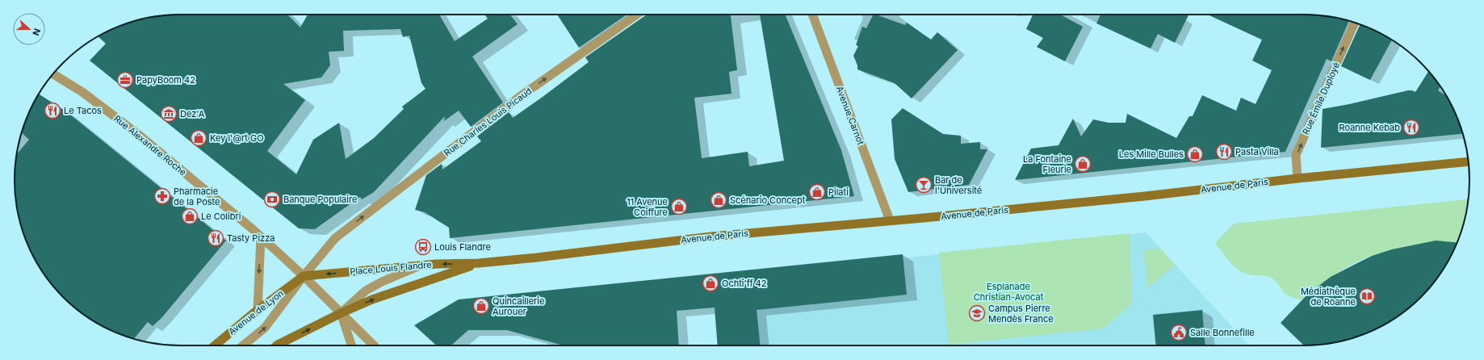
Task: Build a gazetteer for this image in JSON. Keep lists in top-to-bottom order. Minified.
{"streets":{"main road":["Avenue de Paris","Place Louis Flandre","Avenue de Lyon"],"street":["Rue Émile Duployé","Avenue Carnot","Rue Charles Louis Picaud","Rue Alexandre Roche"]},"crossings":[["Rue Émile Duployé","Avenue de Paris"],["Avenue Carnot","Avenue de Paris"],["Rue Charles Louis Picaud","Rue Alexandre Roche"],["Rue Charles Louis Picaud","Place Louis Flandre"],["Rue Charles Louis Picaud","Avenue de Lyon"],["Rue Alexandre Roche","Place Louis Flandre"],["Rue Alexandre Roche","Avenue de Lyon"],["Avenue de Paris","Place Louis Flandre"],["Place Louis Flandre","Avenue de Lyon"]],"one_way":["Rue Émile Duployé","Rue Charles Louis Picaud"],"parks":["Esplanade Christian-Avocat"],"places":{"office":["PapyBoom 42"],"restaurant":["Le Tacos","Roanne Kebab","Pasta Villa","Tasty Pizza"],"museum":["Dez'A"],"shop":["Key l'@rt GO","Les Mille Bulles","La Fontaine Fleurie","Pilati","Scénario Concept","11 Avenue Coiffure","Le Colibri","Ochti'ff 42","Quincaillerie Aurouer"],"bar":["Bar de l'Université"],"pharmacy":["Pharmacie de la Poste"],"bank":["Banque Populaire"],"bus stop":["Louis Flandre"],"library":["Médiathèque de Roanne"],"school or university":["Campus Pierre Mendès France"],"public building":["Salle Bonnefille"]},"north":"right"}
